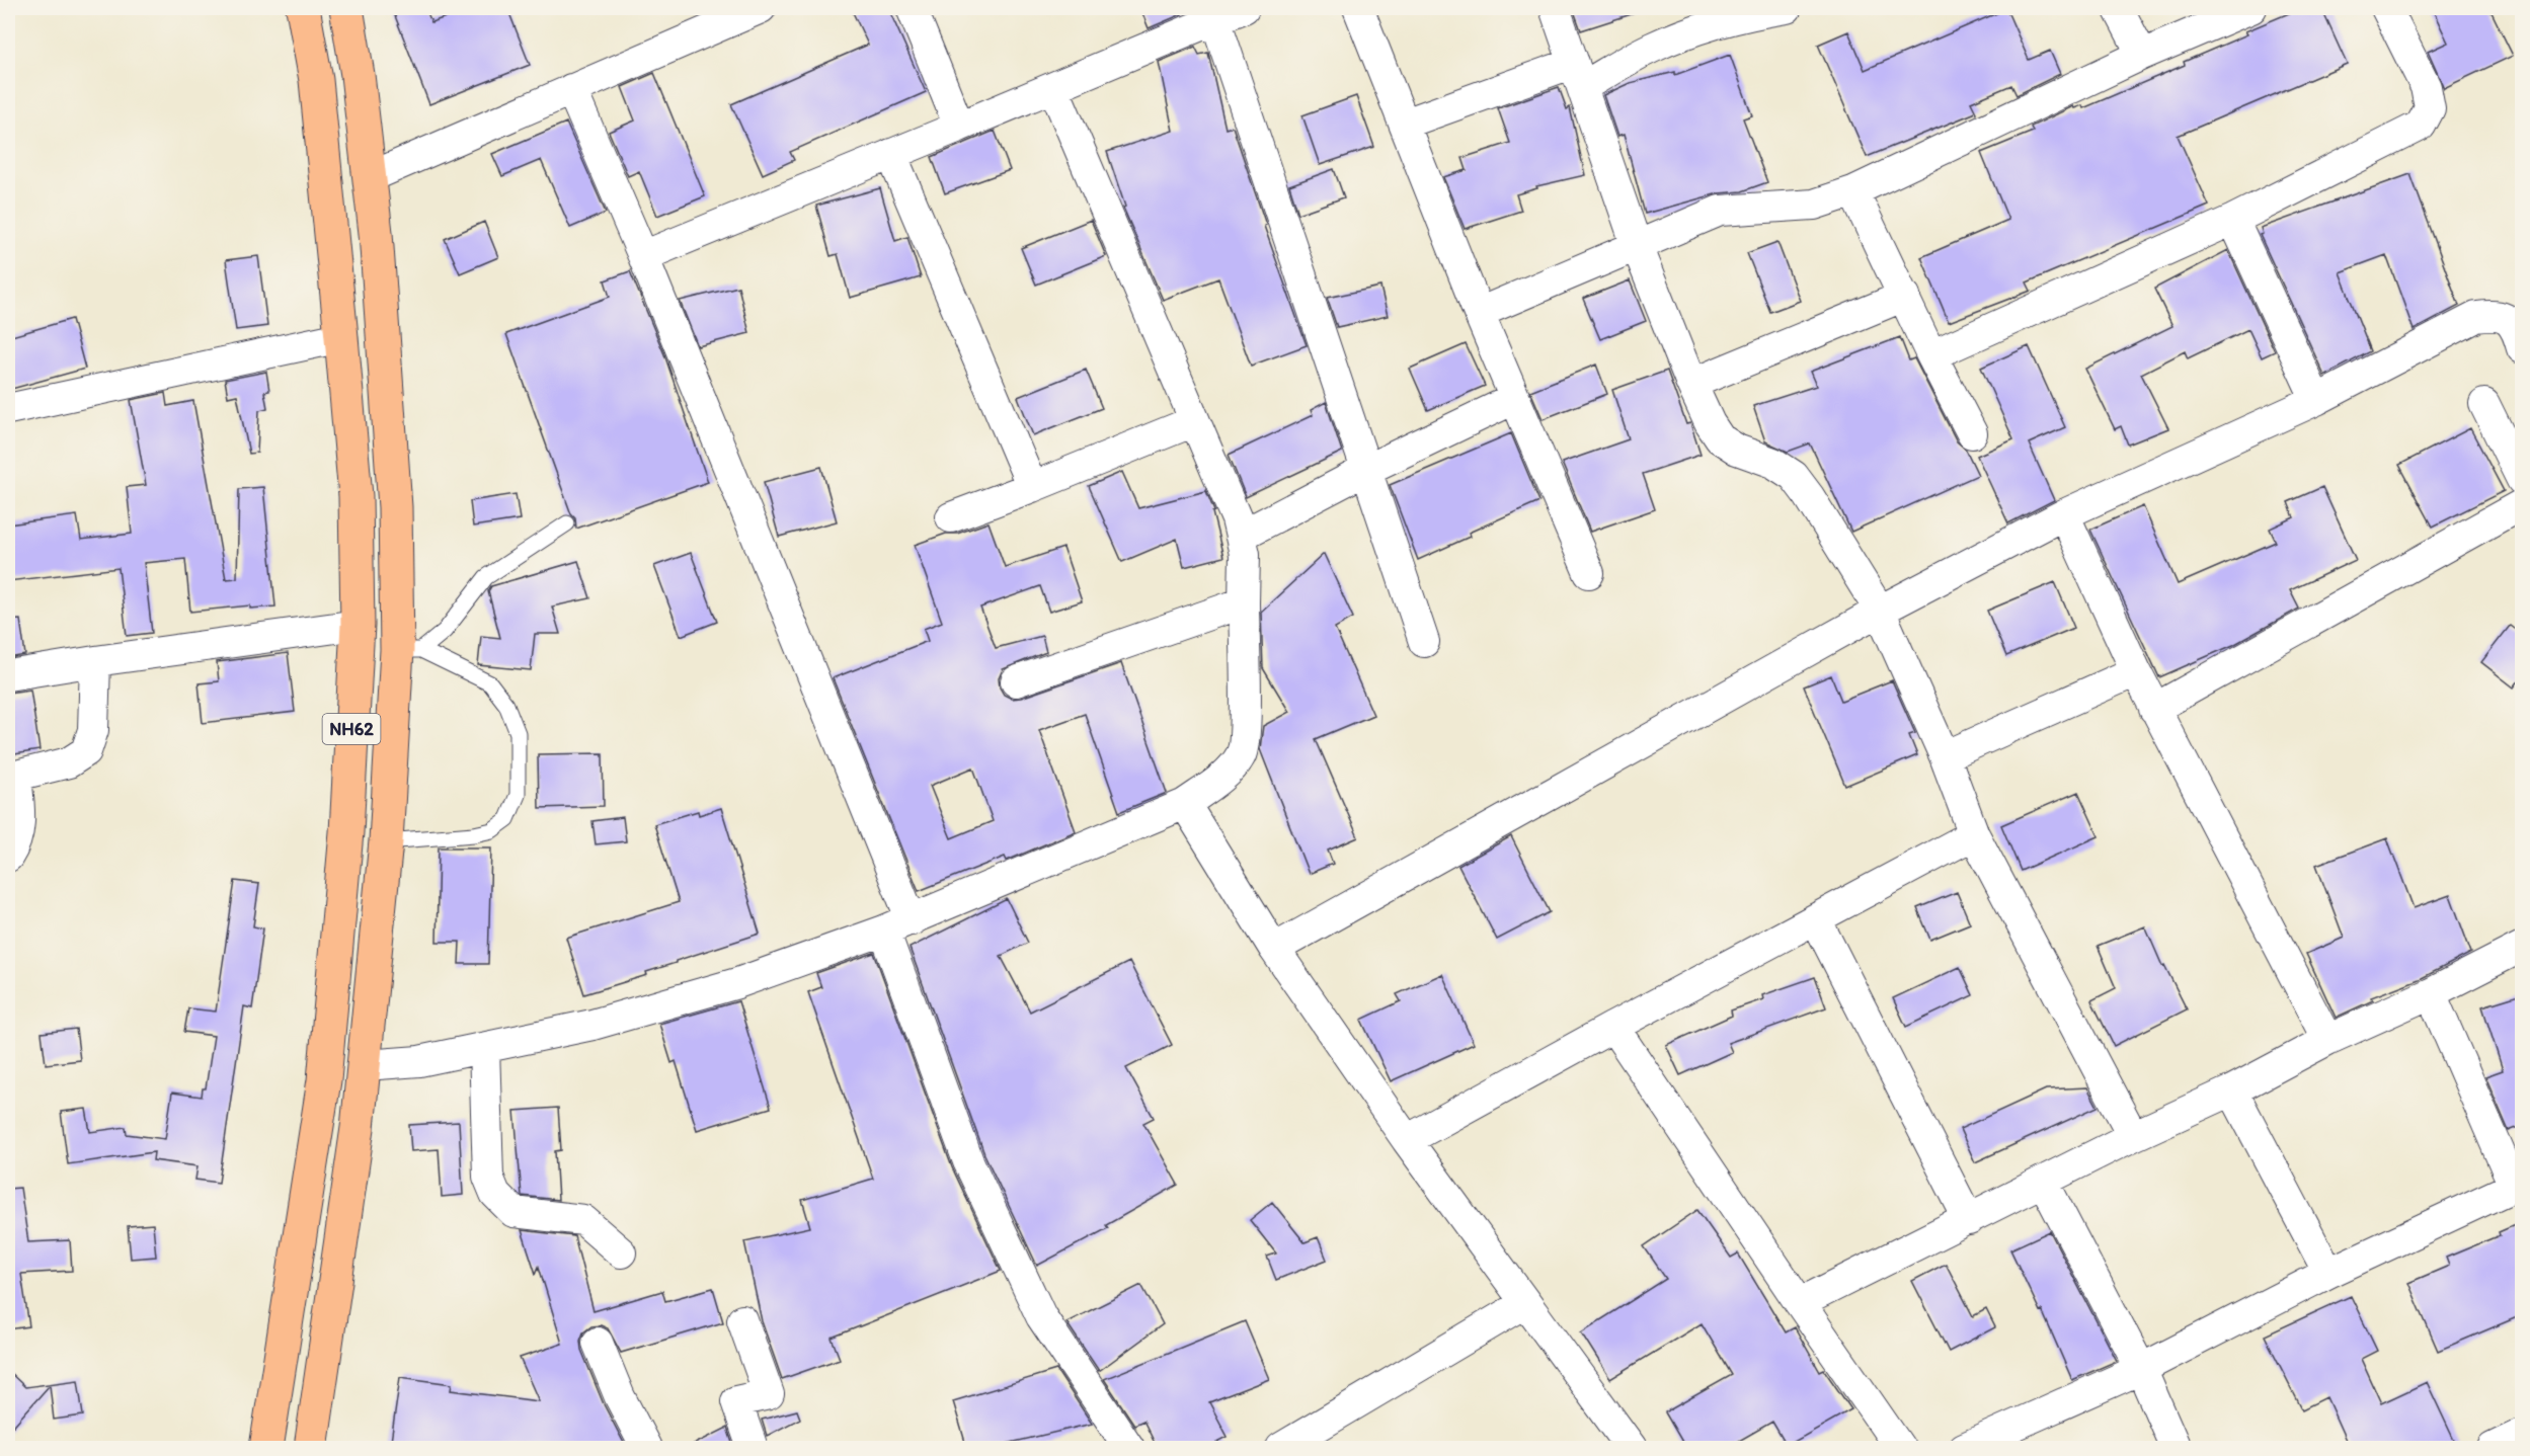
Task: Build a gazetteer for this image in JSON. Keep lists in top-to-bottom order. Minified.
{"streets":{"highway":["NH62"]}}
